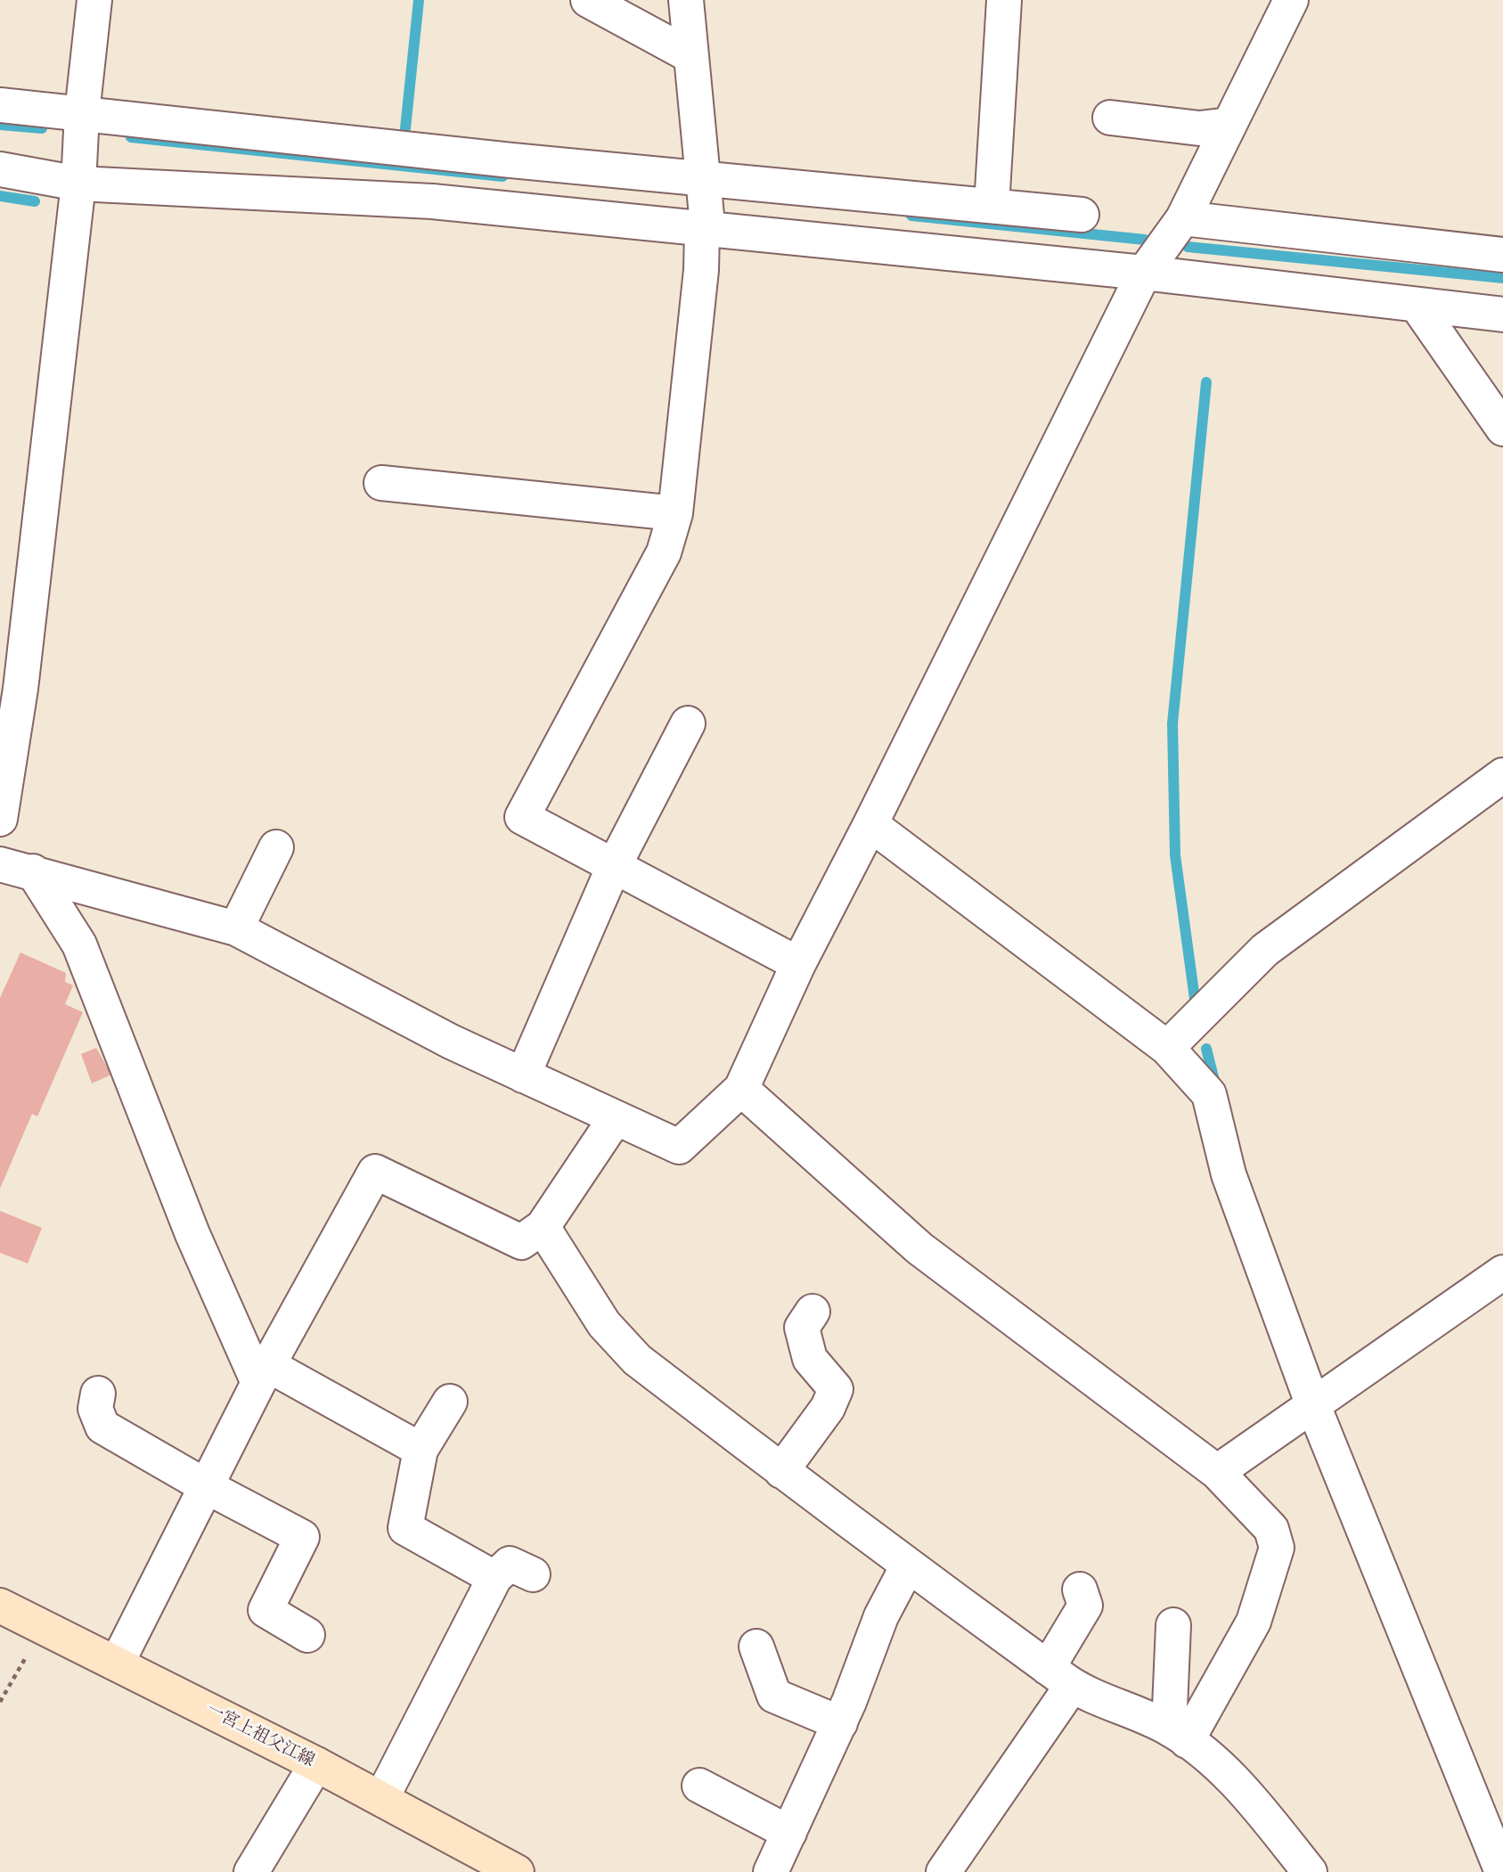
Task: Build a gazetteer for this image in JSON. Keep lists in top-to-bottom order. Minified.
{"streets":{"main road":["一宮上祖父江線"]}}
